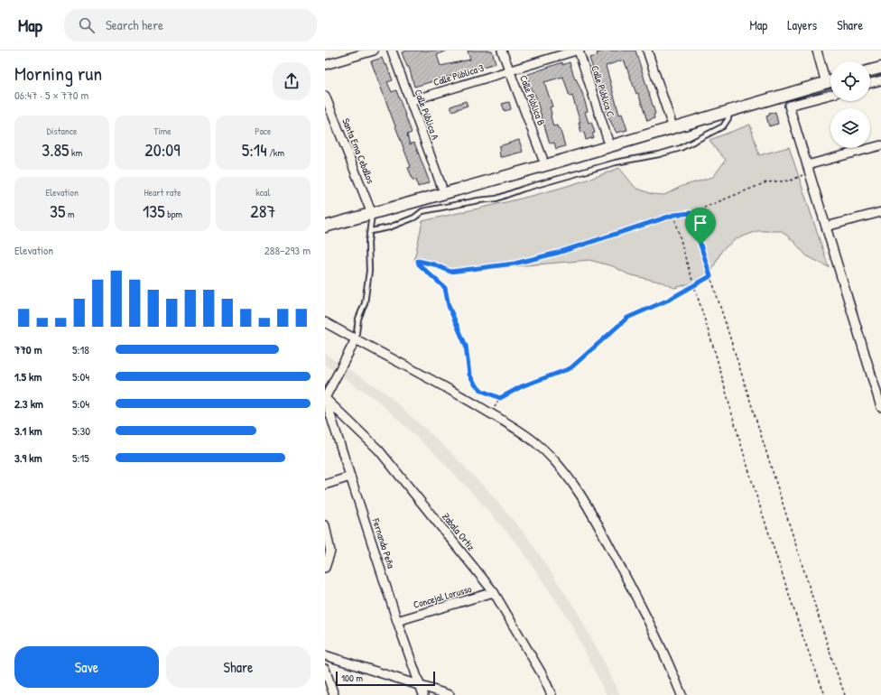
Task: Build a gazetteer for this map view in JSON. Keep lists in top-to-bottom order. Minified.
{"streets":{"street":["Calle Pública 3","Calle Pública C","Calle Pública B","Calle Pública A","Santa Ema Ceballos","Zabala Ortiz","Fernando Peña","Concejal Lorusso"]},"crossings":[["Calle Pública 3","Calle Pública C"],["Calle Pública 3","Calle Pública B"],["Calle Pública 3","Calle Pública A"],["Zabala Ortiz","Fernando Peña"],["Zabala Ortiz","Concejal Lorusso"],["Fernando Peña","Concejal Lorusso"]],"scale_bar":"100 m","page":{"header":"Map","search":"Search here","nav":["Map","Layers","Share"],"heading":["Morning run","06:47 · 5 × 770 m"],"stats":[["Distance","3.85 km"],["Time","20:09"],["Pace","5:14 /km"],["Elevation","35 m"],["Heart rate","135 bpm"],["kcal","287"]],"chart":["Elevation","288–293 m"],"list":[{"name":"770 m","note":"5:18"},{"name":"1.5 km","note":"5:04"},{"name":"2.3 km","note":"5:04"},{"name":"3.1 km","note":"5:30"},{"name":"3.9 km","note":"5:15"}],"buttons":["Save","Share"],"scale":"100 m"}}
